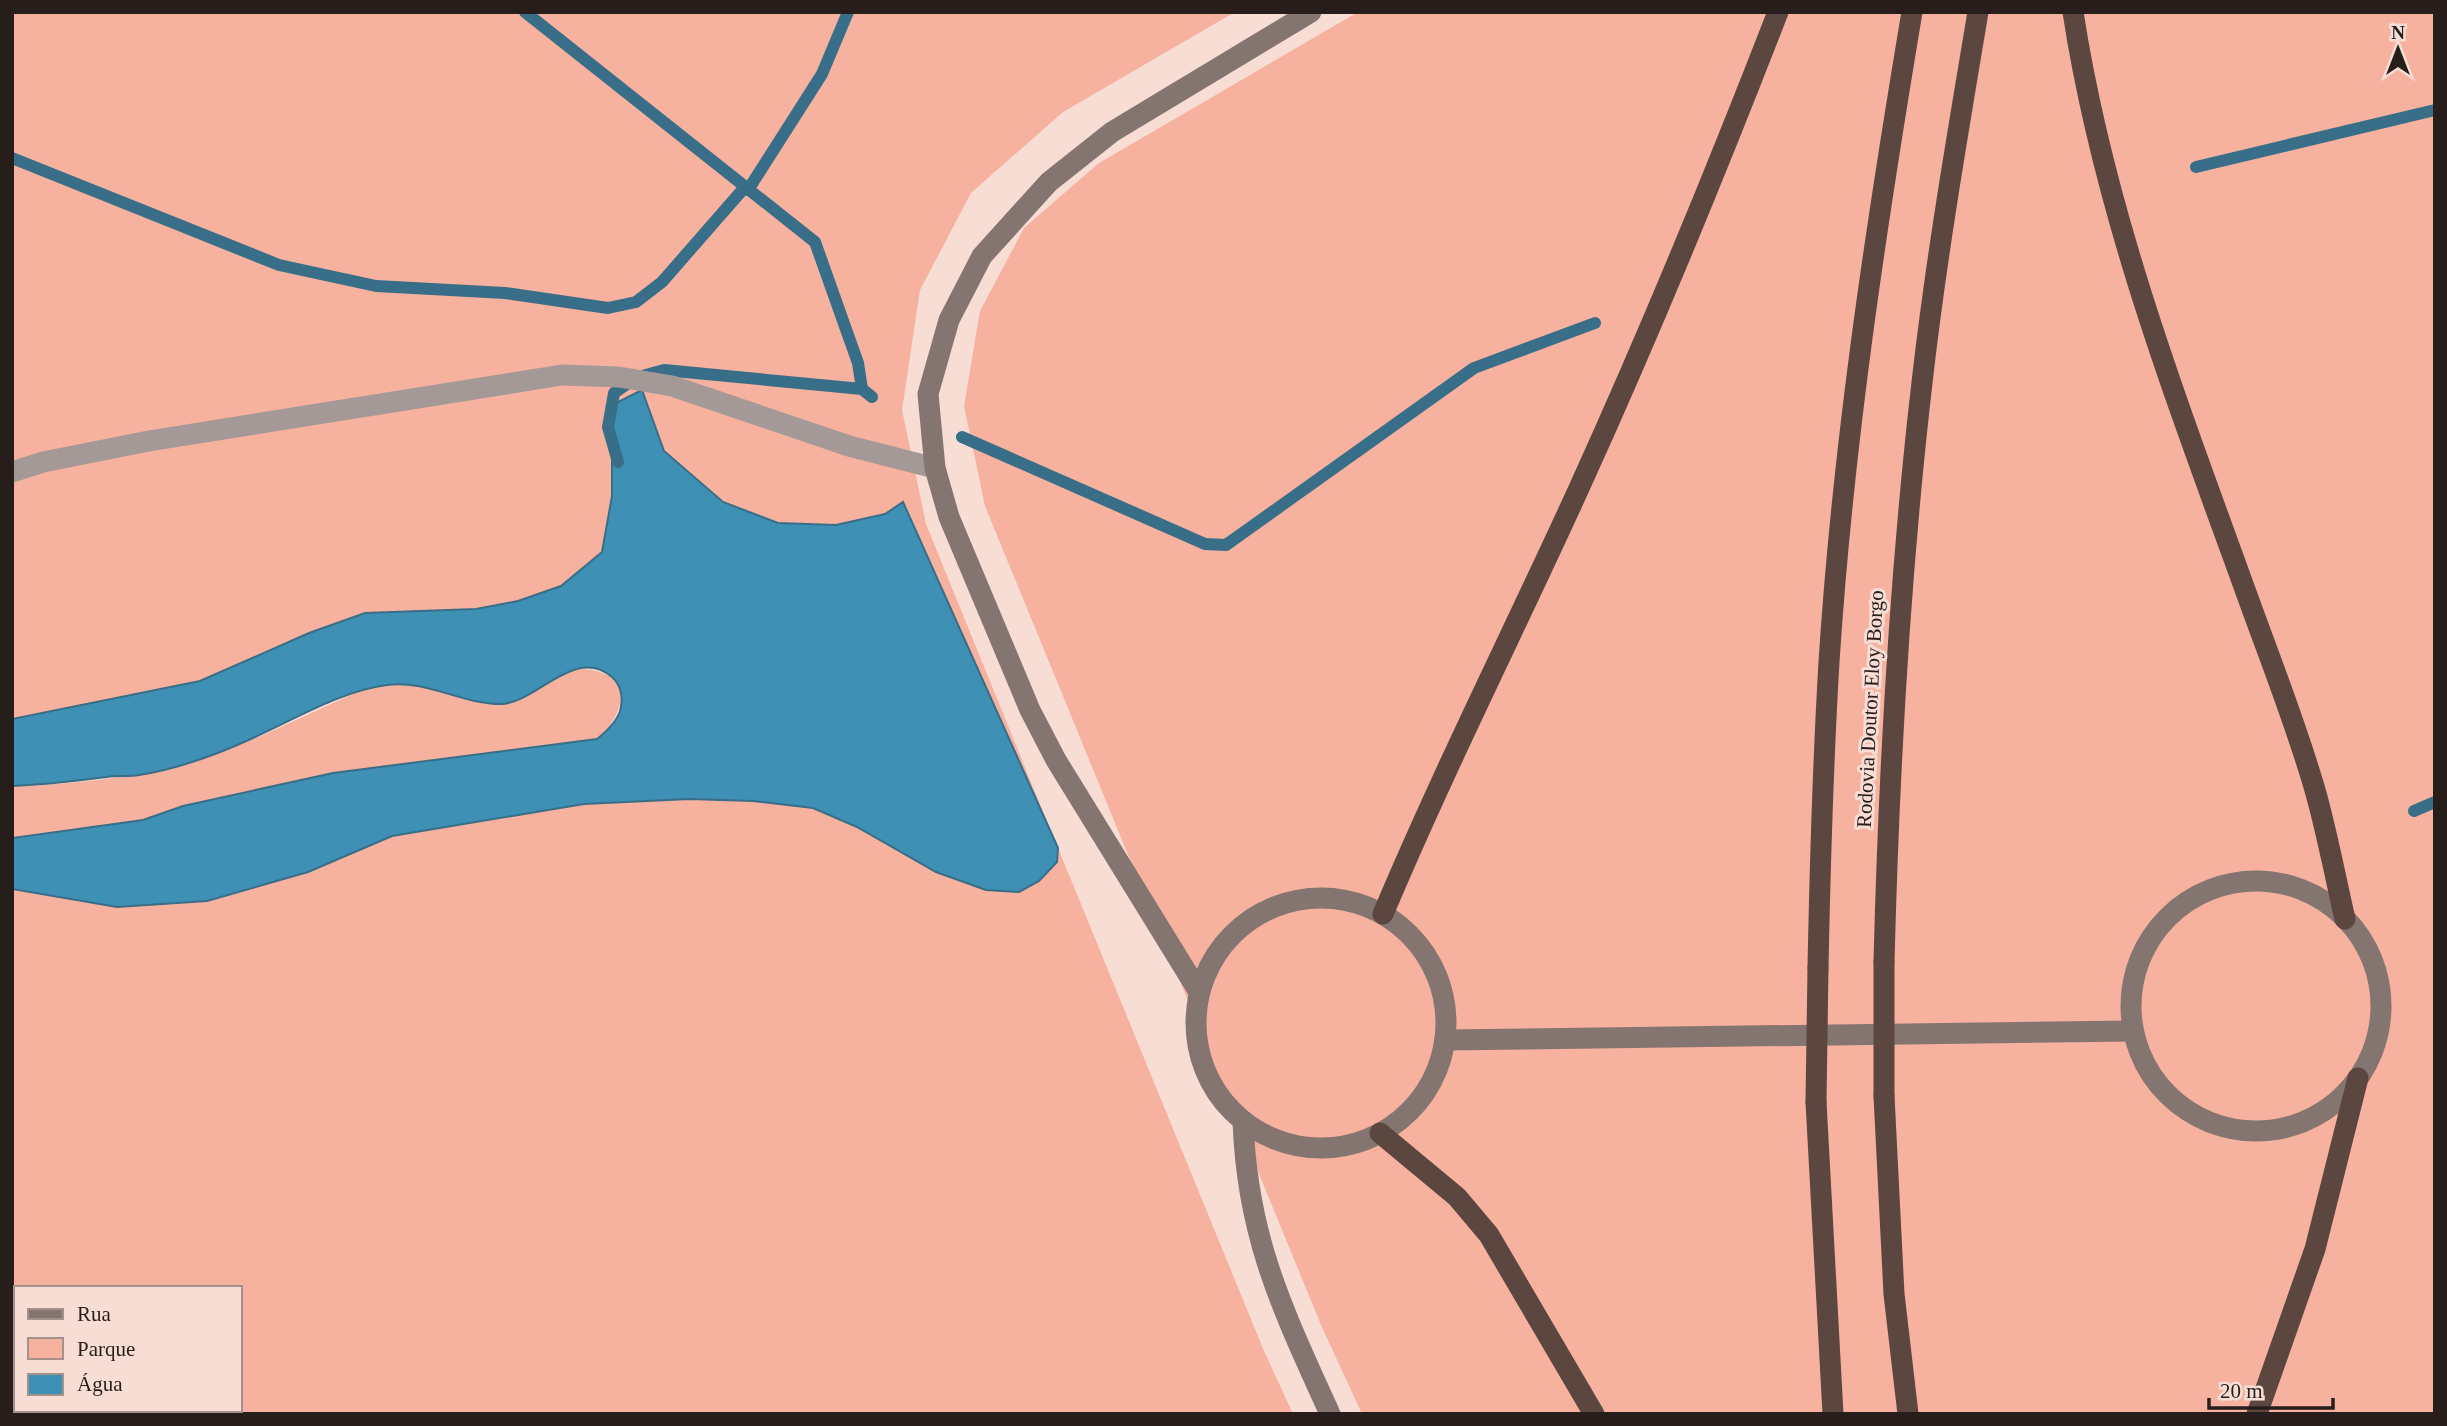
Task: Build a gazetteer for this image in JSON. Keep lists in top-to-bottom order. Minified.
{"streets":{"highway":["Rodovia Doutor Eloy Borgo"]},"legend":["Rua","Parque","Água"],"scale_bar":"20 m","north":"top"}
